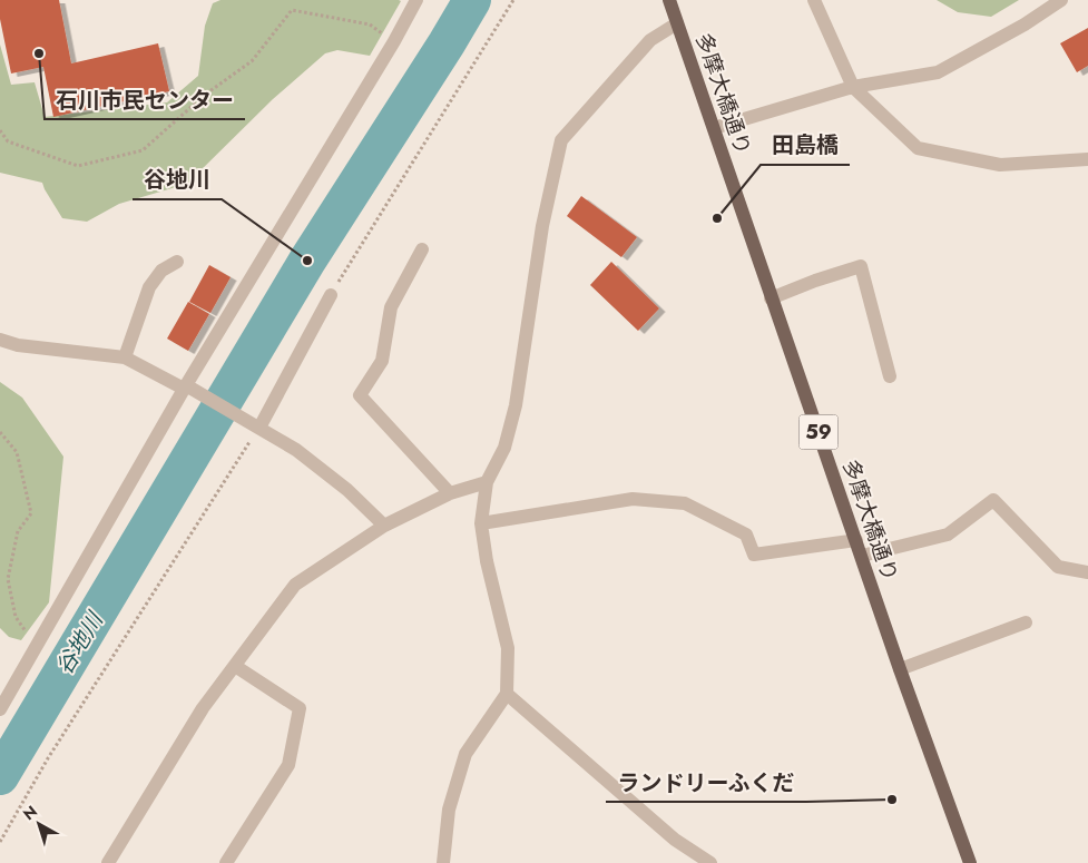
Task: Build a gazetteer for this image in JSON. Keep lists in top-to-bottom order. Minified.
{"streets":{"main road":["多摩大橋通り","59"]},"water":["谷地川"],"places":["石川市民センター","田島橋","谷地川","ランドリーふくだ"],"north":"top left"}
